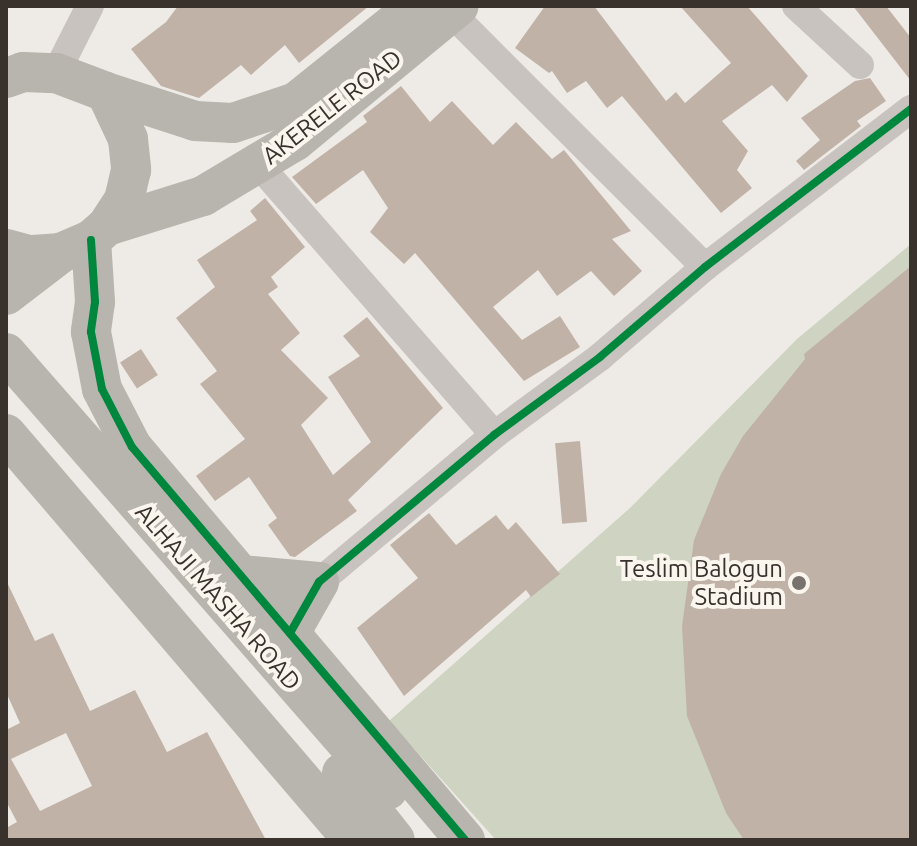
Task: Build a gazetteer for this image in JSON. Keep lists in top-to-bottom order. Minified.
{"streets":{"street":["AKERELE ROAD","ALHAJI MASHA ROAD"]},"places":["Teslim Balogun Stadium"]}
